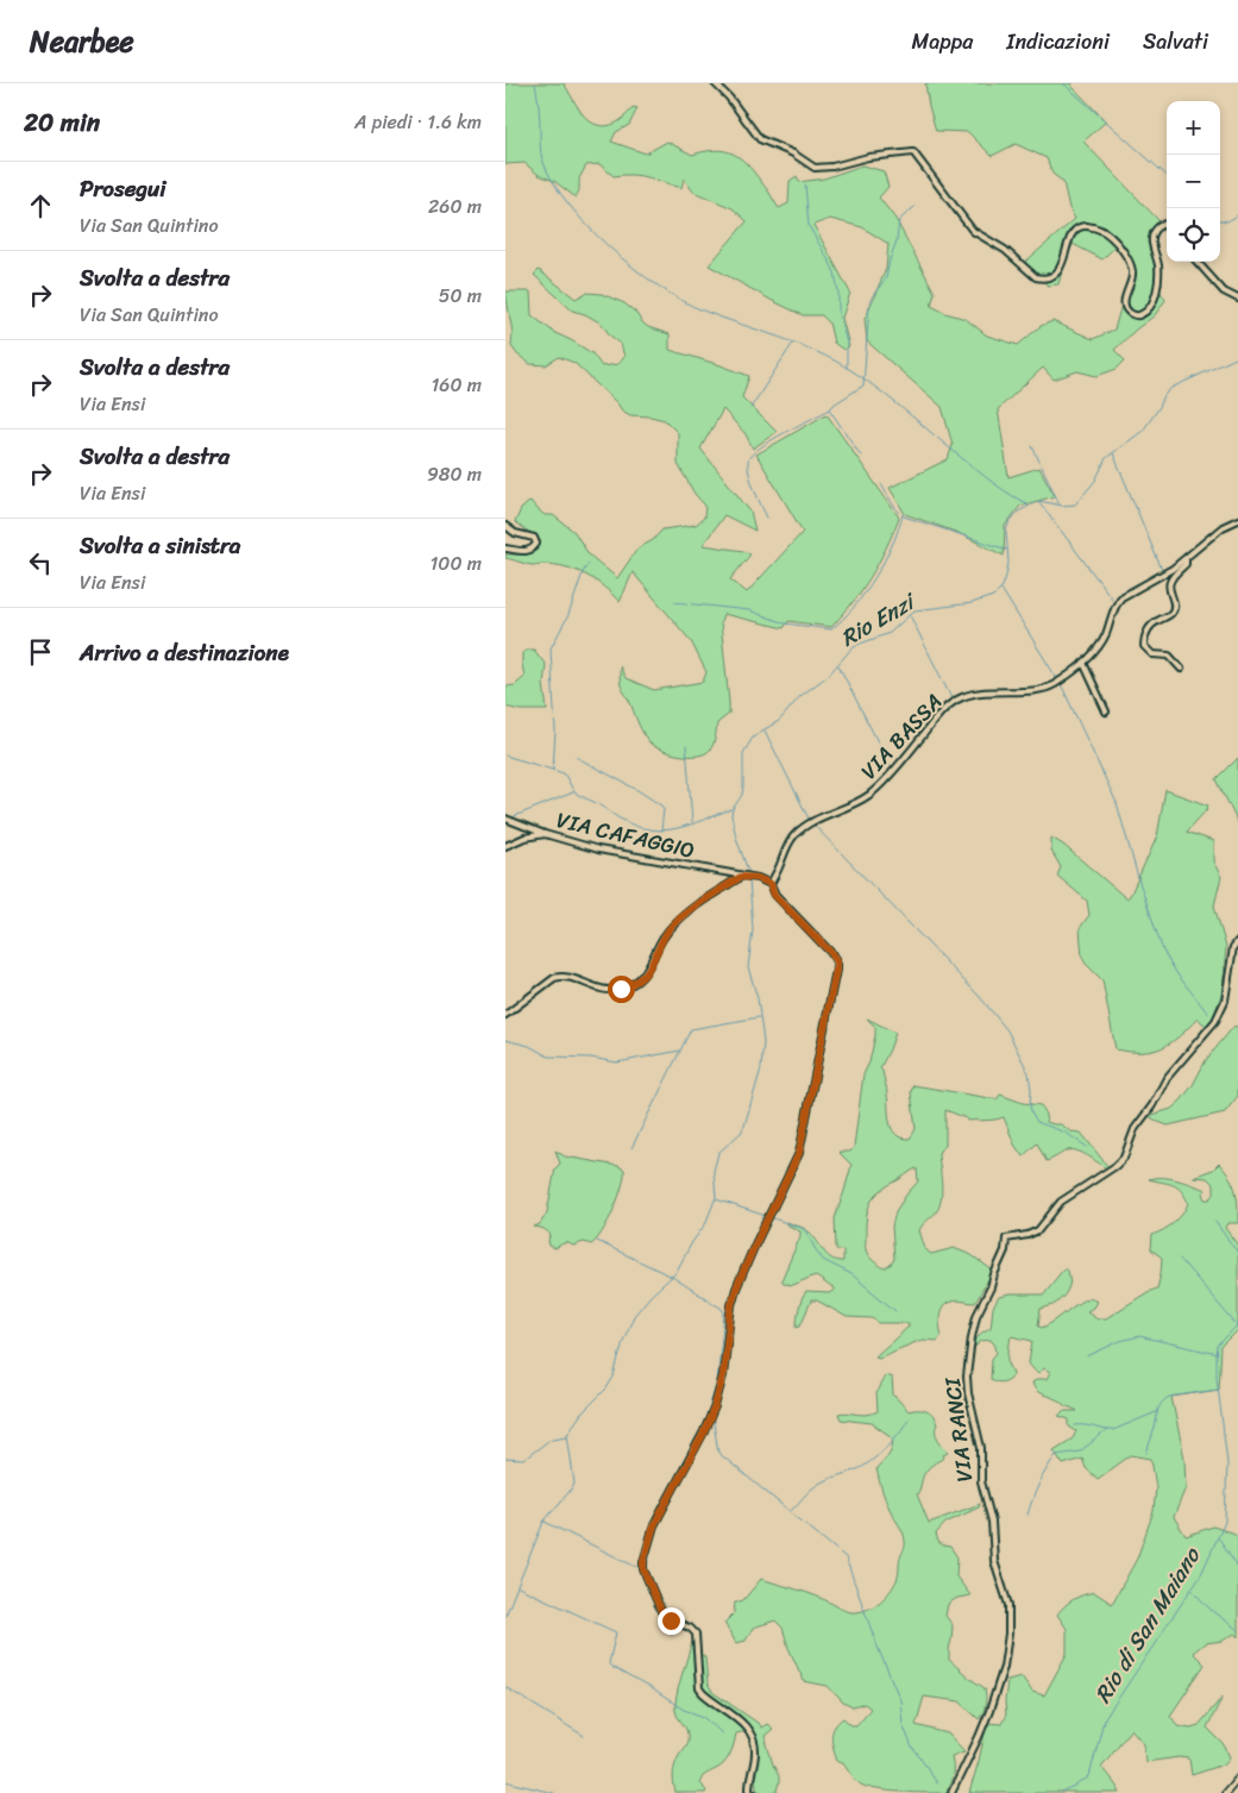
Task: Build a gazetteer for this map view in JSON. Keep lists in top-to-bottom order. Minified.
{"streets":{"street":["VIA BASSA","VIA CAFAGGIO","VIA RANCI"]},"crossings":[["VIA BASSA","VIA CAFAGGIO"]],"water":["Rio Enzi","Rio di San Maiano"],"page":{"header":"Nearbee","nav":["Mappa","Indicazioni","Salvati"],"heading":["20 min","A piedi · 1.6 km"],"map_buttons":["+","−"],"list":[["Prosegui","Via San Quintino","260 m"],["Svolta a destra","Via San Quintino","50 m"],["Svolta a destra","Via Ensi","160 m"],["Svolta a destra","Via Ensi","980 m"],["Svolta a sinistra","Via Ensi","100 m"],"Arrivo a destinazione"]}}
